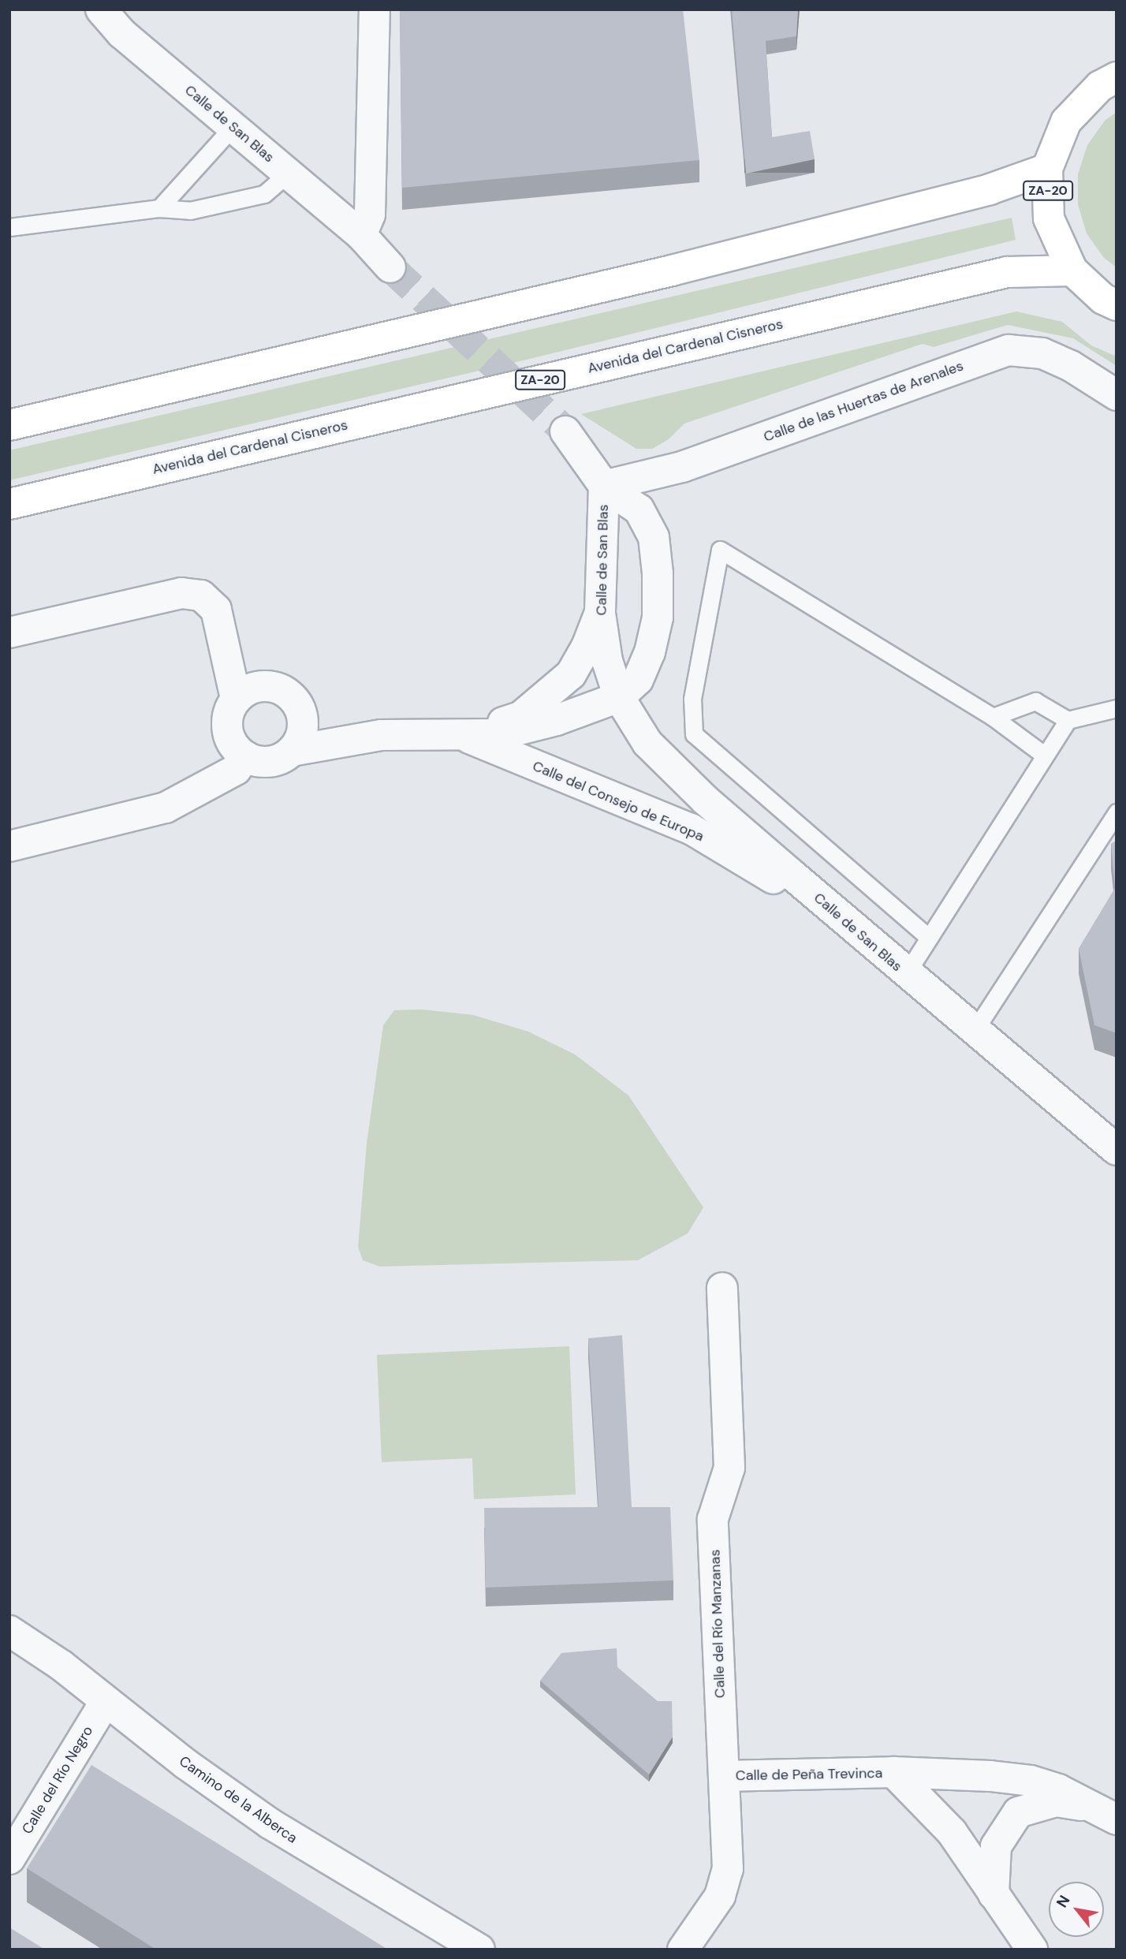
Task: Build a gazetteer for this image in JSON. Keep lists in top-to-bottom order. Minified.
{"streets":{"highway":["ZA-20","Avenida del Cardenal Cisneros"],"street":["Calle de San Blas","Calle de las Huertas de Arenales","Calle del Consejo de Europa","Calle del Río Manzanas","Calle de Peña Trevinca","Calle del Río Negro","Camino de la Alberca"]},"crossings":[["Calle de San Blas","Calle de las Huertas de Arenales"],["Calle de San Blas","Calle del Consejo de Europa"],["ZA-20","Avenida del Cardenal Cisneros"],["Calle del Río Manzanas","Calle de Peña Trevinca"],["Calle del Río Negro","Camino de la Alberca"]],"north":"top left"}
